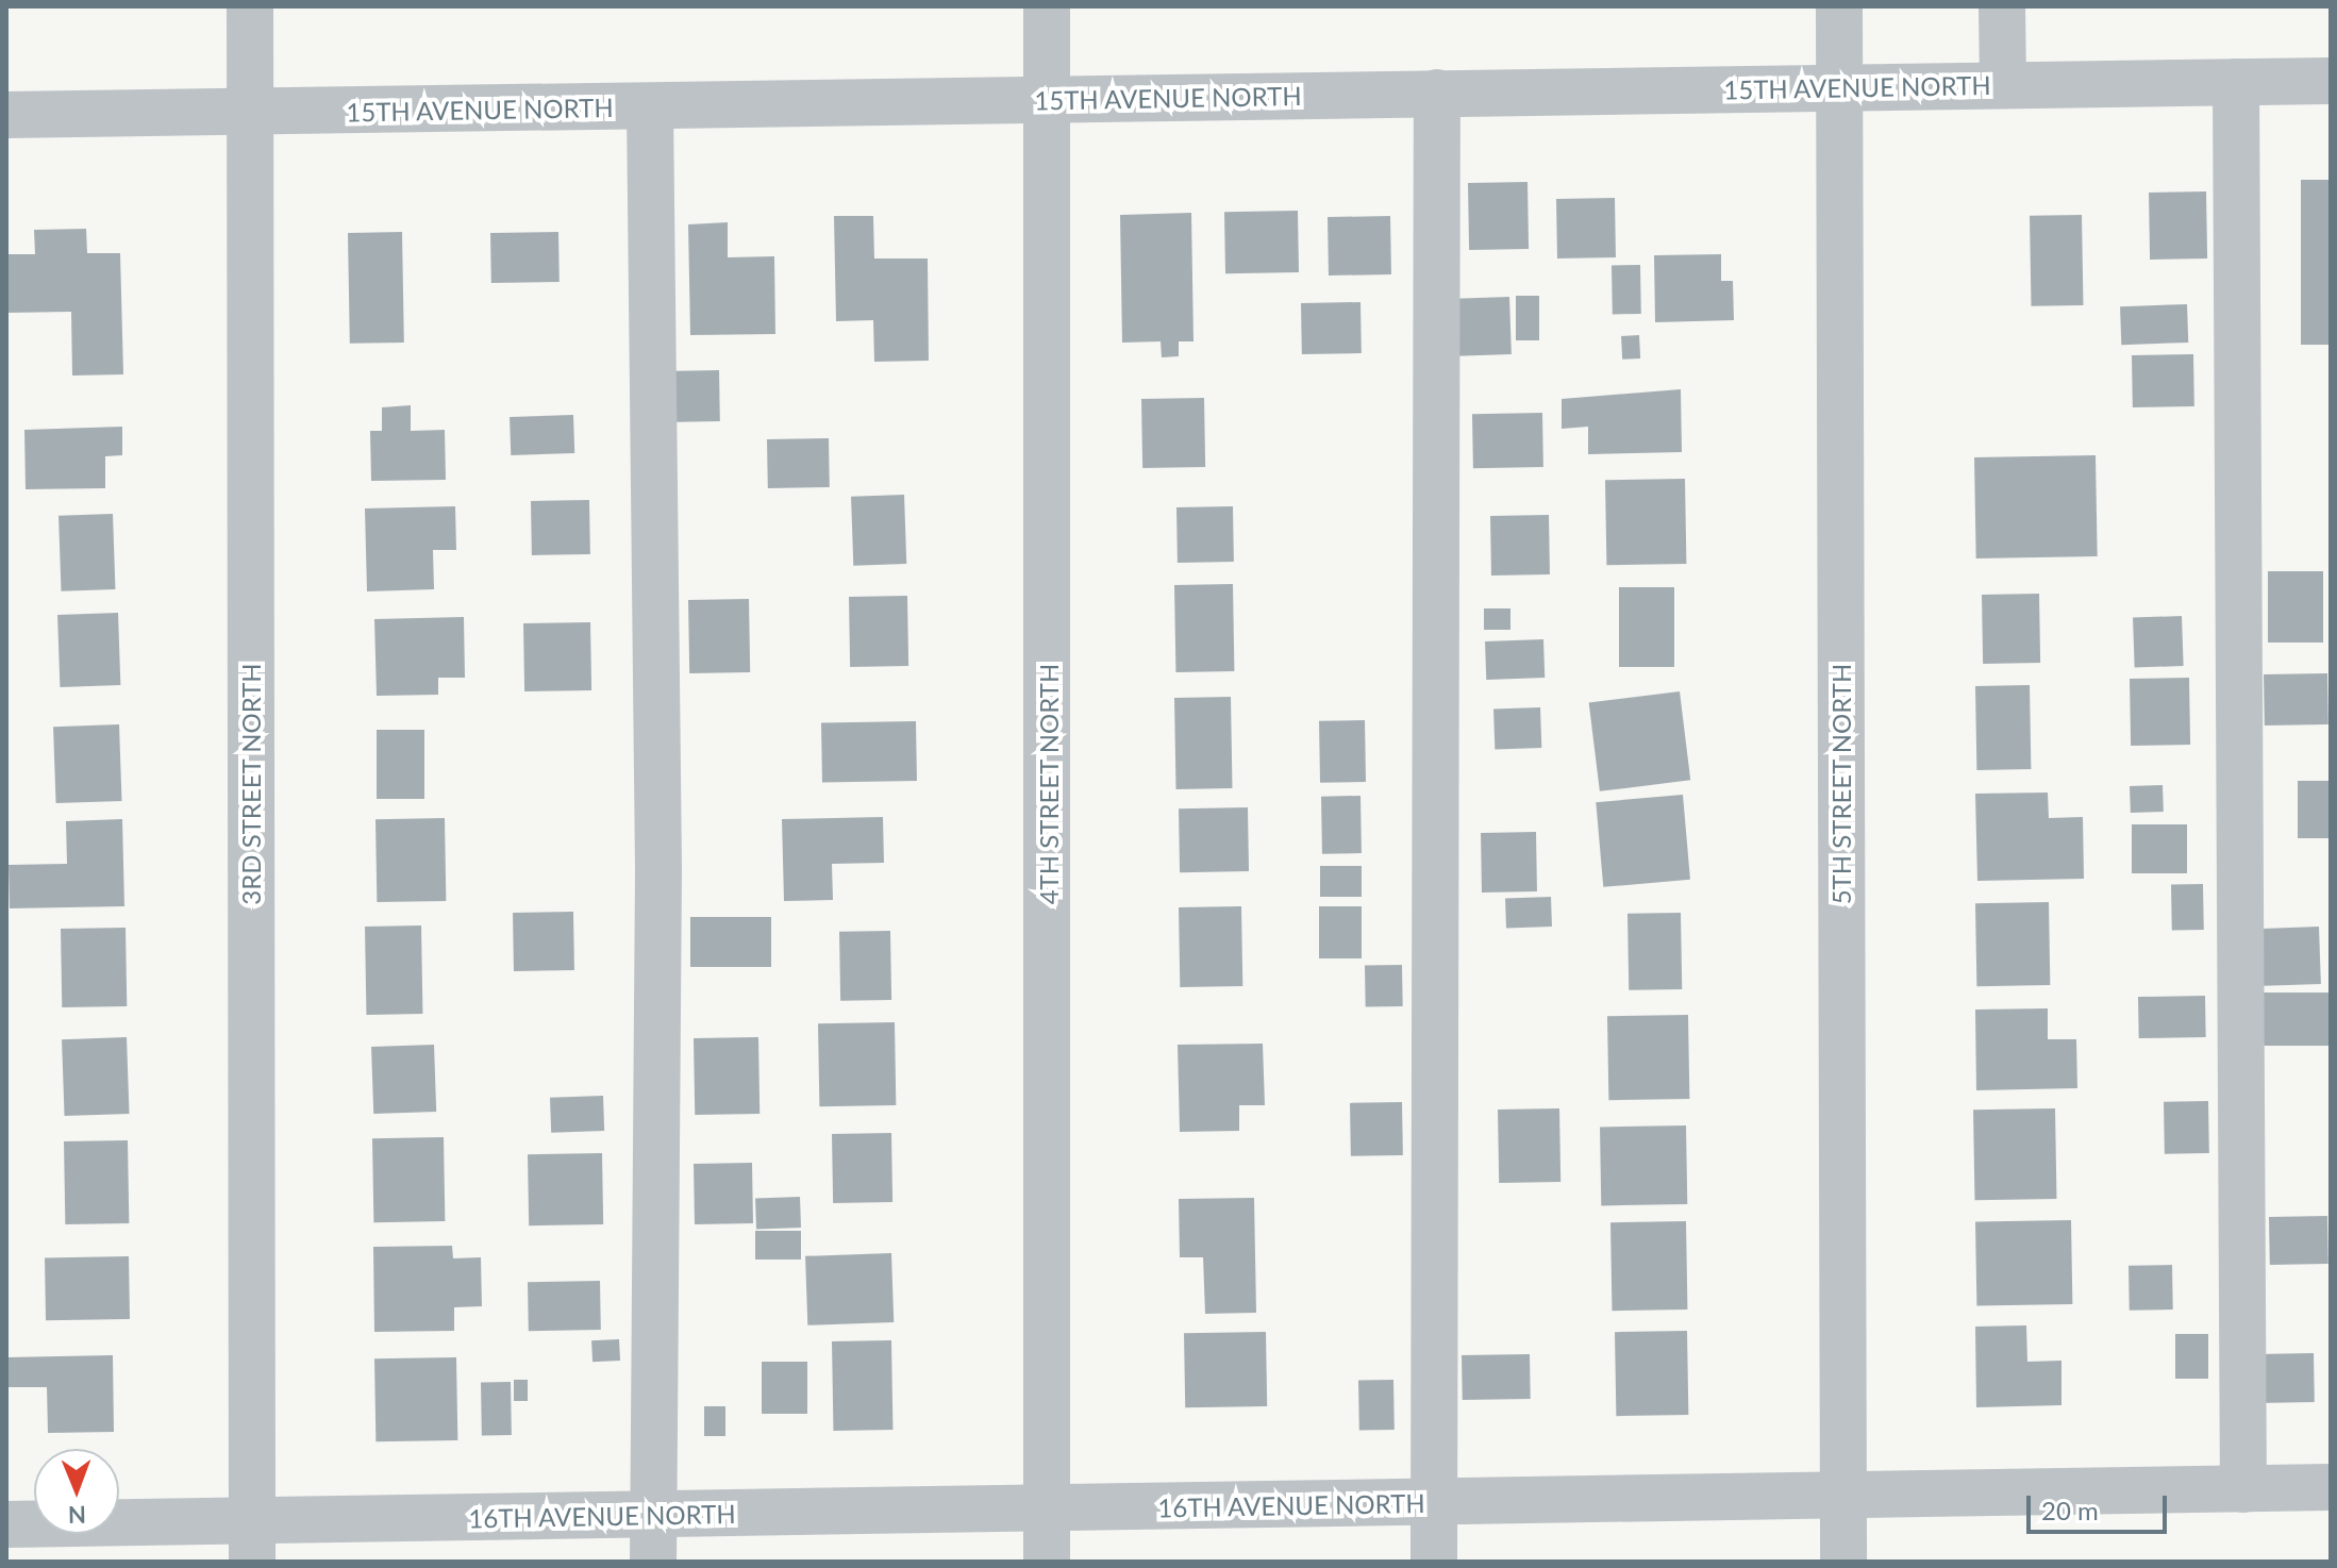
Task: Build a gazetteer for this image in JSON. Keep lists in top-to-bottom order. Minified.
{"streets":{"street":["15TH AVENUE NORTH","3RD STREET NORTH","4TH STREET NORTH","5TH STREET NORTH","16TH AVENUE NORTH"]},"crossings":[["15TH AVENUE NORTH","3RD STREET NORTH"],["15TH AVENUE NORTH","4TH STREET NORTH"],["15TH AVENUE NORTH","5TH STREET NORTH"],["3RD STREET NORTH","16TH AVENUE NORTH"],["4TH STREET NORTH","16TH AVENUE NORTH"],["5TH STREET NORTH","16TH AVENUE NORTH"]],"scale_bar":"20 m","north":"bottom"}
